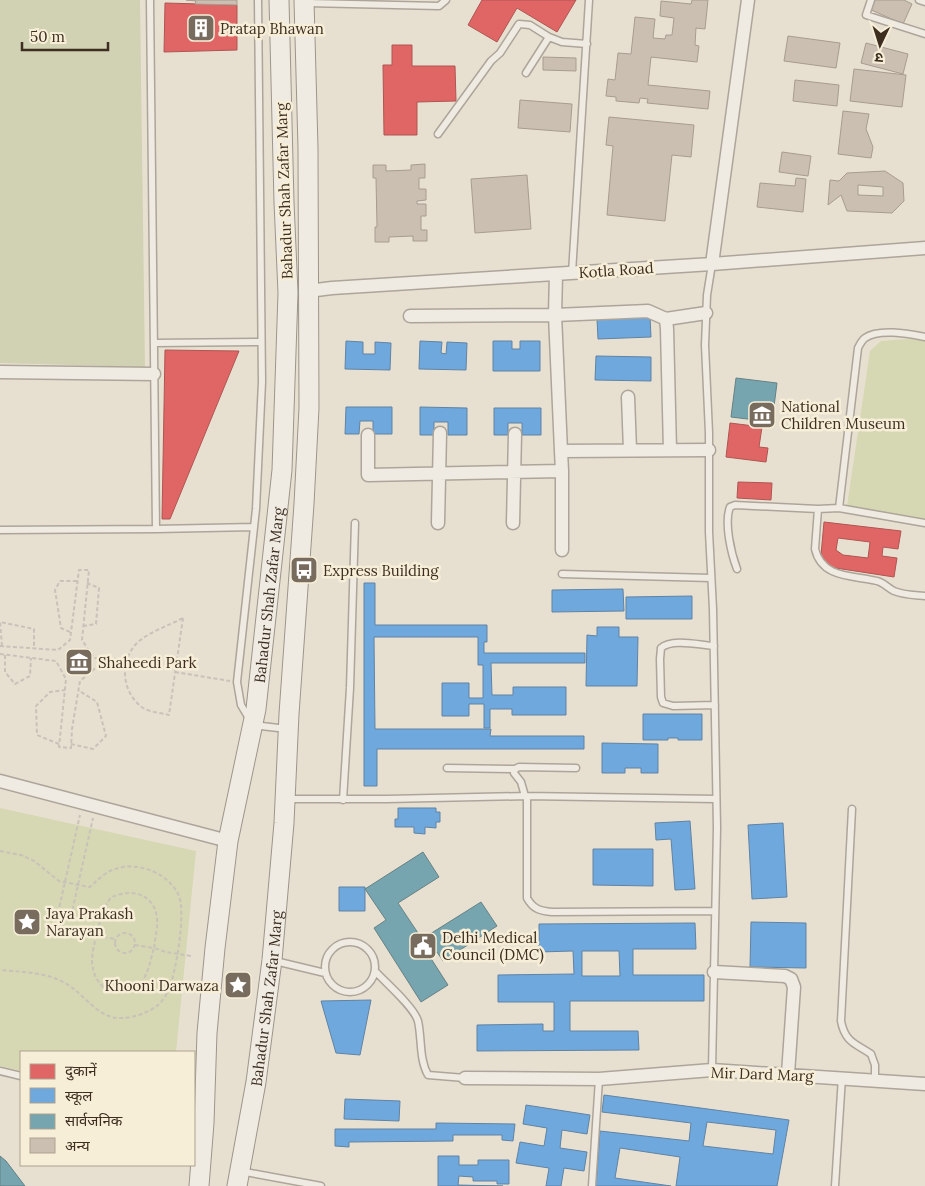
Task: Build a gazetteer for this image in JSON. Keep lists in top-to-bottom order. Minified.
{"streets":{"main road":["Bahadur Shah Zafar Marg"],"street":["Kotla Road","Mir Dard Marg"]},"crossings":[["Bahadur Shah Zafar Marg","Kotla Road"]],"places":{"building":["Pratap Bhawan"],"museum":["National Children Museum","Shaheedi Park"],"bus stop":["Express Building"],"place":["Jaya Prakash Narayan","Khooni Darwaza"],"public building":["Delhi Medical Council (DMC)"]},"legend":["दुकानें","स्कूल","सार्वजनिक","अन्य"],"scale_bar":"50 m","north":"bottom"}
